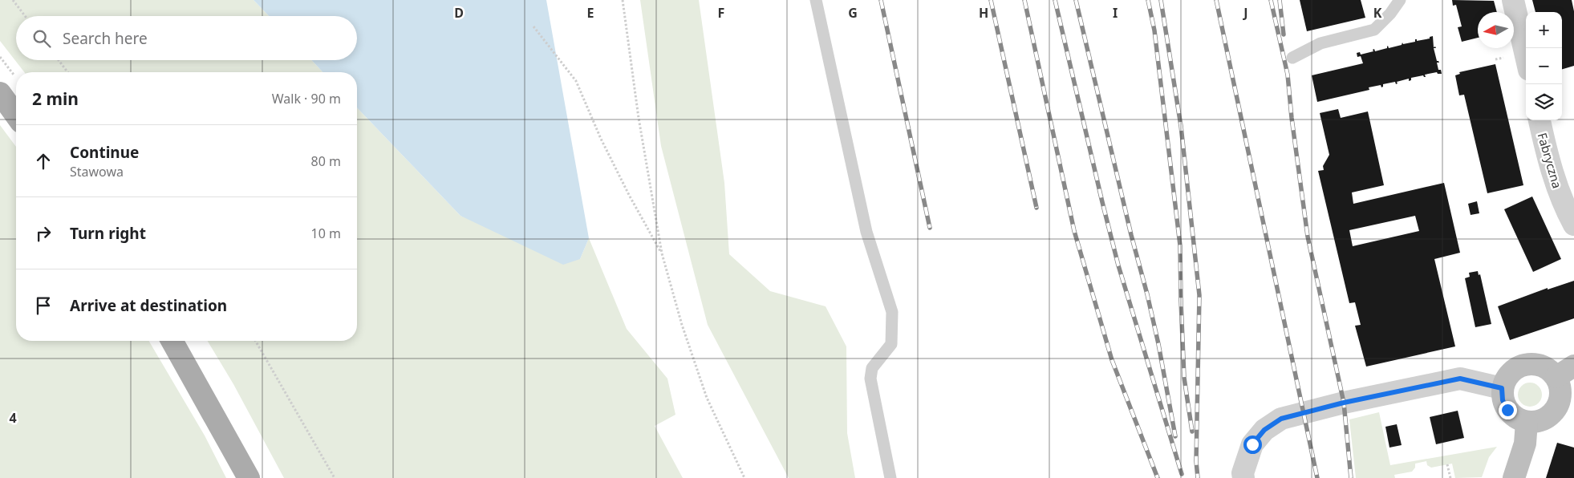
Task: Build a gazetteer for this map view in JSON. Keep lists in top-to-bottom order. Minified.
{"streets":{"street":["Fabryczna"]},"north":"left","page":{"map_buttons":["+","−"],"search":"Search here","heading":["2 min","Walk · 90 m"],"list":[["Continue","Stawowa","80 m"],["Turn right","10 m"],"Arrive at destination"]},"grid":{"columns":["D","E","F","G","H","I","J","K"],"rows":["4"]}}
